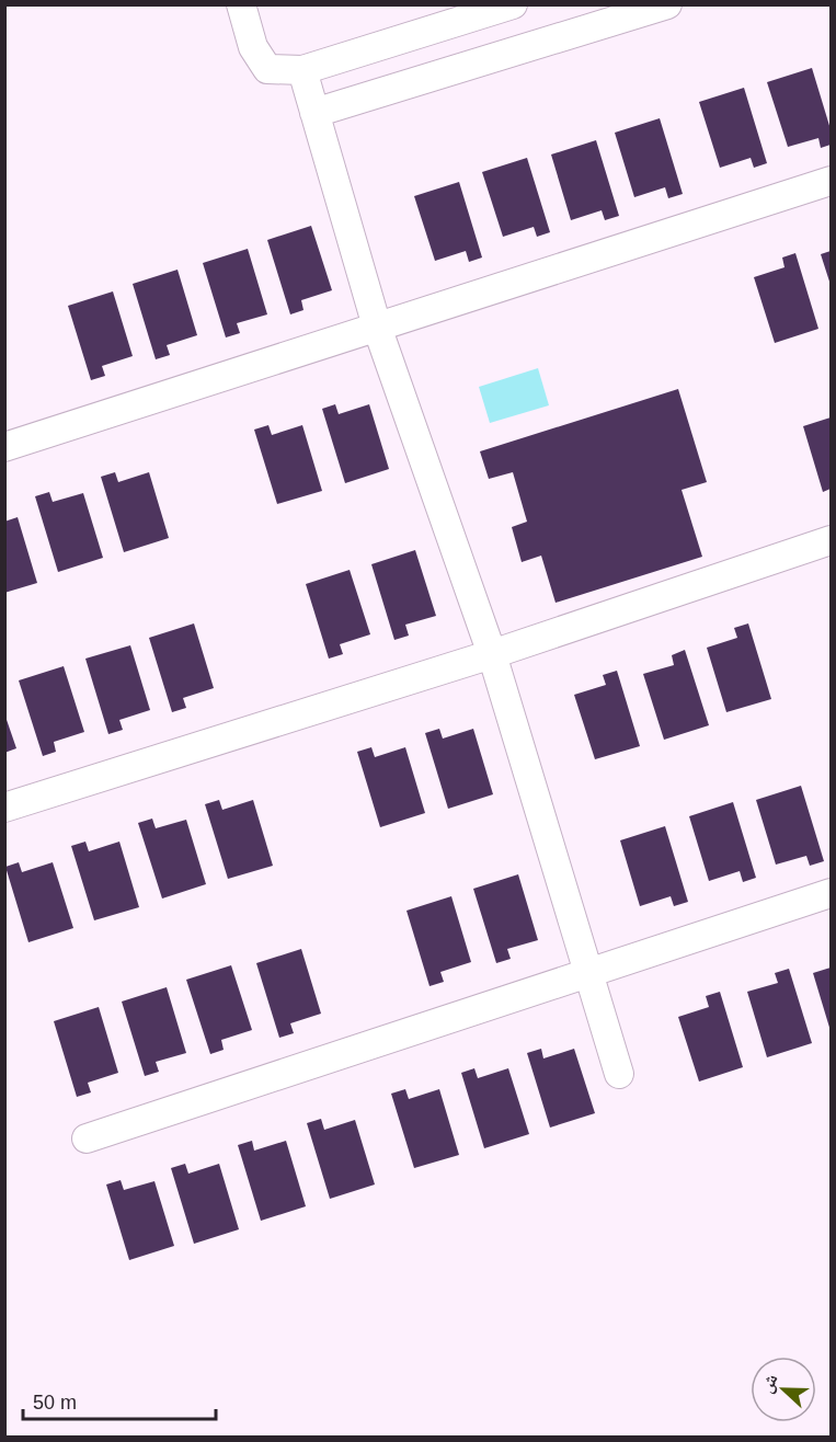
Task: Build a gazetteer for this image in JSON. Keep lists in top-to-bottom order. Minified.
{"scale_bar":"50 m","north":"left"}
